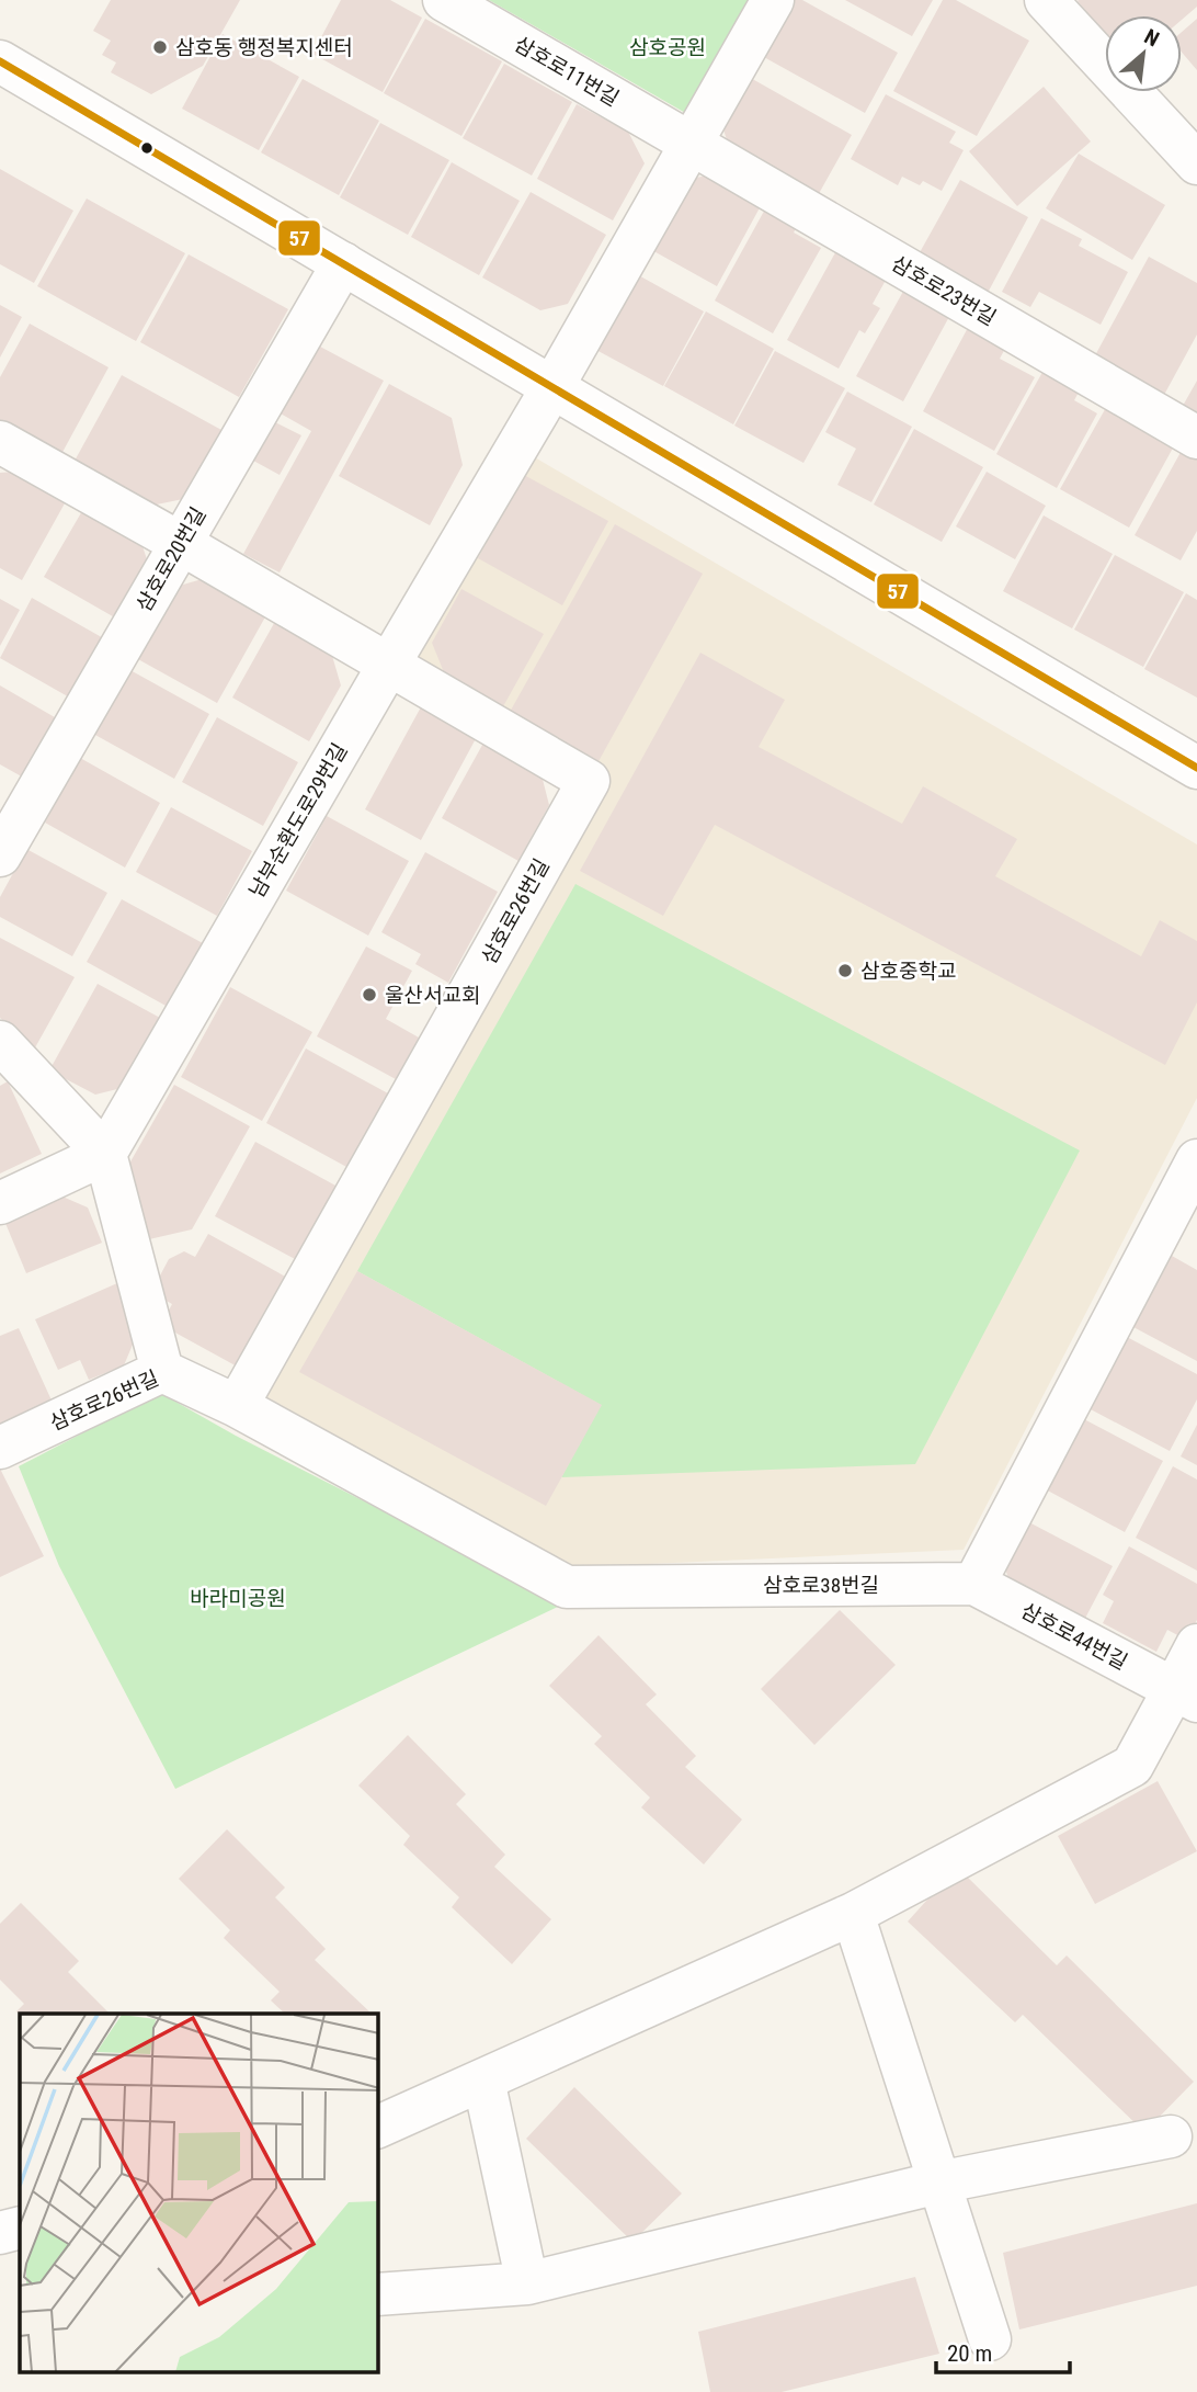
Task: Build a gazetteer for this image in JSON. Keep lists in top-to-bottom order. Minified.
{"streets":{"street":["삼호로11번길","삼호로23번길","삼호로20번길","남부순환도로29번길","삼호로26번길","삼호로38번길","삼호로44번길"]},"crossings":[["삼호로11번길","삼호로23번길"],["삼호로20번길","삼호로26번길"],["남부순환도로29번길","삼호로26번길"],["삼호로26번길","삼호로38번길"],["삼호로38번길","삼호로44번길"]],"parks":["삼호공원","바라미공원"],"places":["삼호동 행정복지센터","삼호중학교","울산서교회"],"lines":["transit line 57"],"scale_bar":"20 m","north":"top right"}
